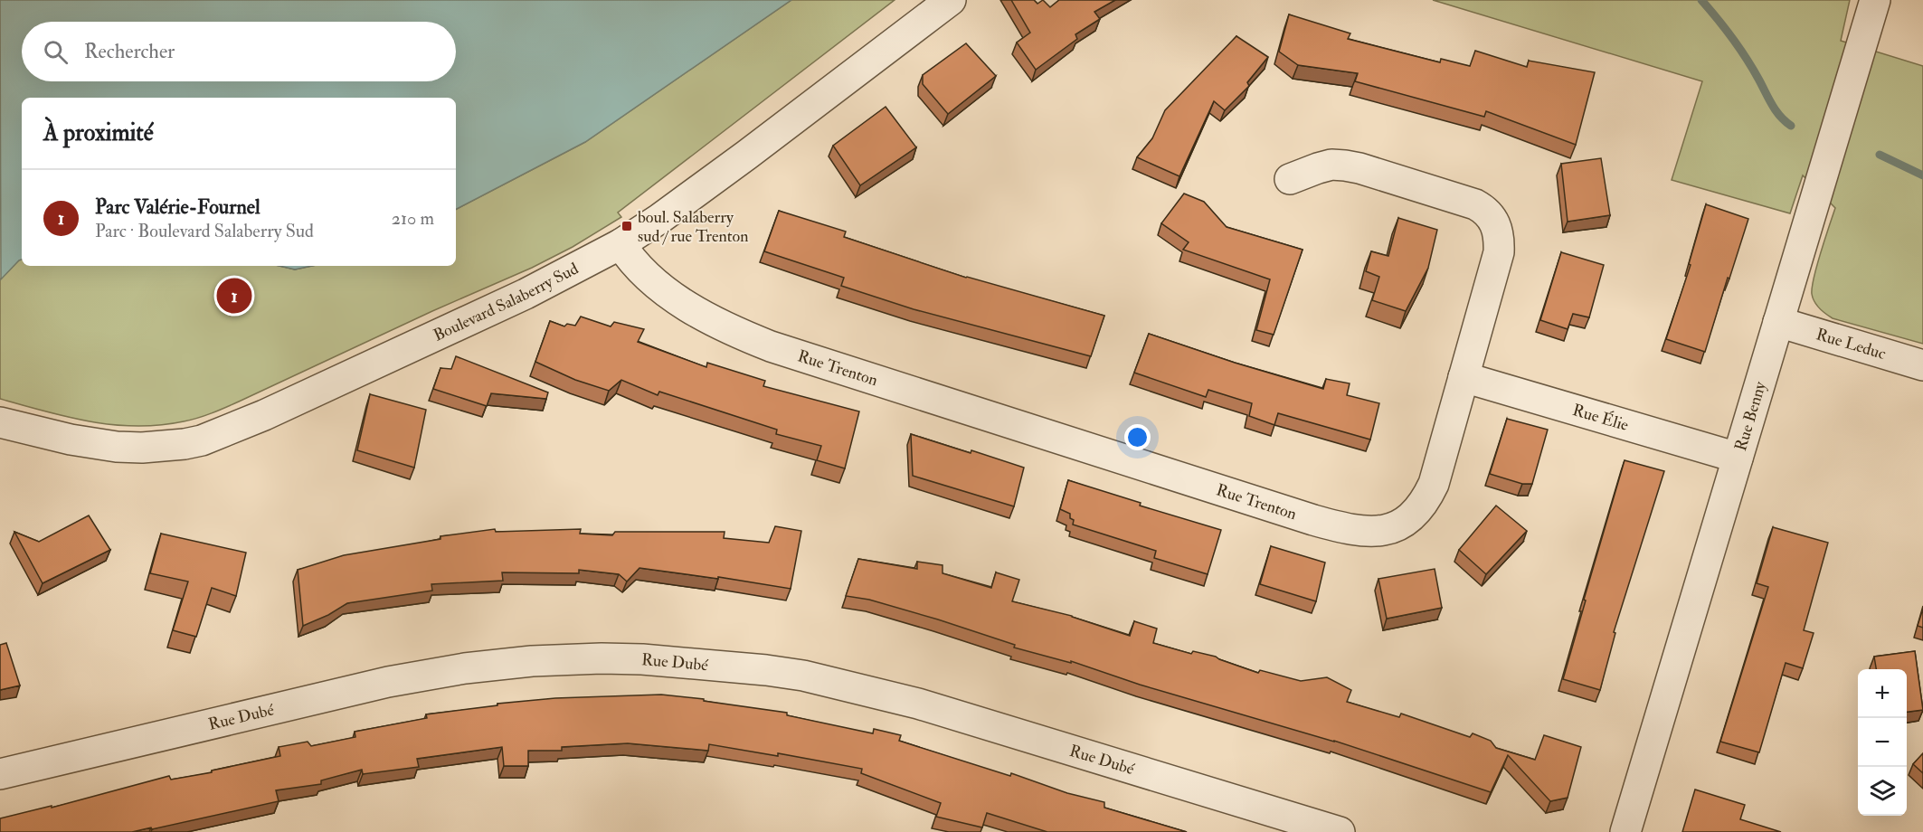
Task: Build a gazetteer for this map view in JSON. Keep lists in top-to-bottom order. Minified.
{"streets":{"street":["Boulevard Salaberry Sud","Rue Leduc","Rue Trenton","Rue Benny","Rue Élie","Rue Dubé"]},"crossings":[["Boulevard Salaberry Sud","Rue Trenton"],["Rue Leduc","Rue Benny"],["Rue Trenton","Rue Élie"],["Rue Benny","Rue Élie"]],"places":{"transit":["boul. Salaberry sud / rue Trenton"]},"page":{"search":"Rechercher","heading":"À proximité","list":[{"mark":"1","name":"Parc Valérie-Fournel","note":"Parc · Boulevard Salaberry Sud","value":"210 m"}],"pins":"1","map_buttons":["+","−"]}}
